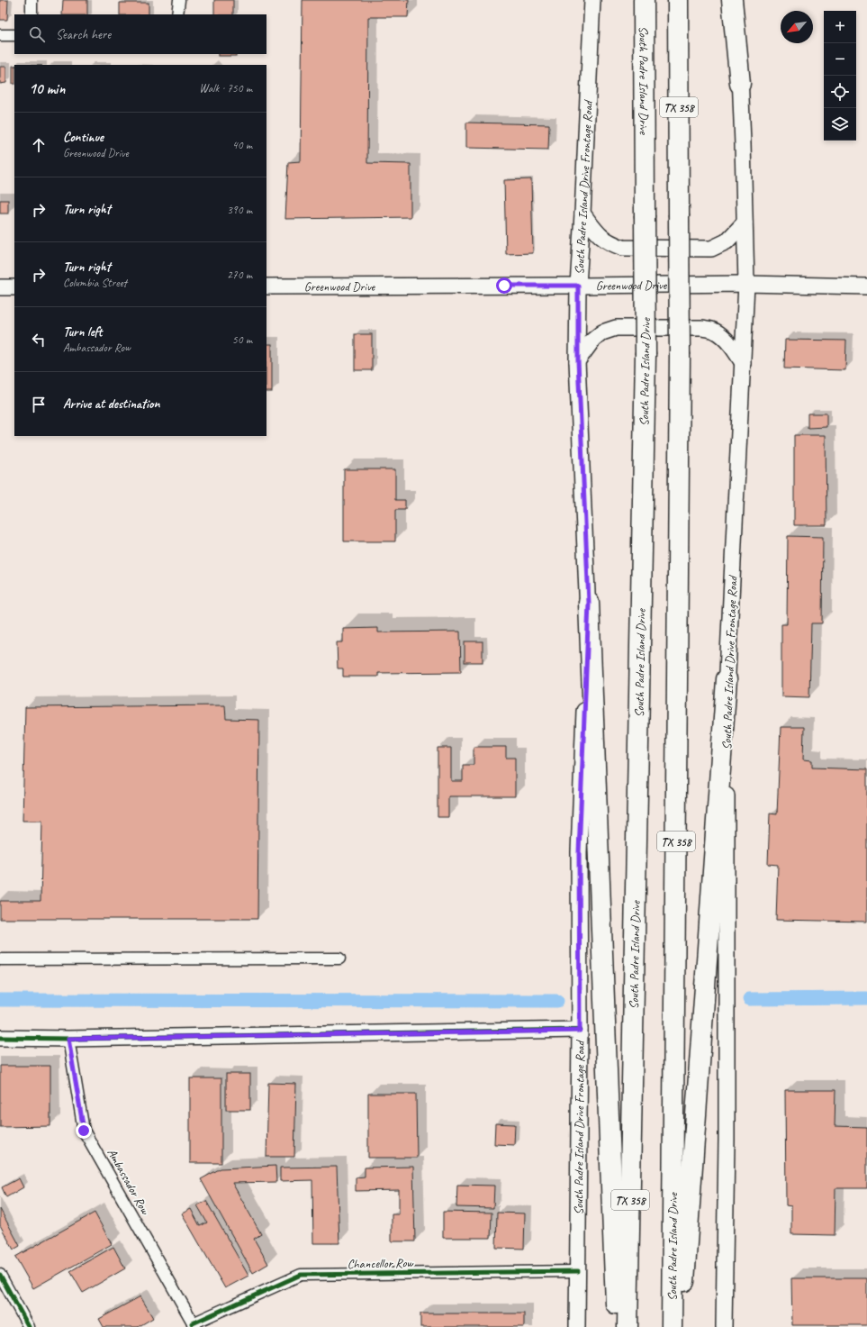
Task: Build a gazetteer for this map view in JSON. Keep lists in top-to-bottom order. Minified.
{"streets":{"highway":["South Padre Island Drive","TX 358"],"main road":["South Padre Island Drive Frontage Road","Greenwood Drive"],"street":["Ambassador Row","Chancellor Row"]},"crossings":[["South Padre Island Drive Frontage Road","Greenwood Drive"],["South Padre Island Drive Frontage Road","Chancellor Row"],["Ambassador Row","Chancellor Row"]],"north":"bottom left","page":{"map_buttons":["+","−"],"search":"Search here","heading":["10 min","Walk · 750 m"],"list":[["Continue","Greenwood Drive","40 m"],["Turn right","390 m"],["Turn right","Columbia Street","270 m"],["Turn left","Ambassador Row","50 m"],"Arrive at destination"]}}
